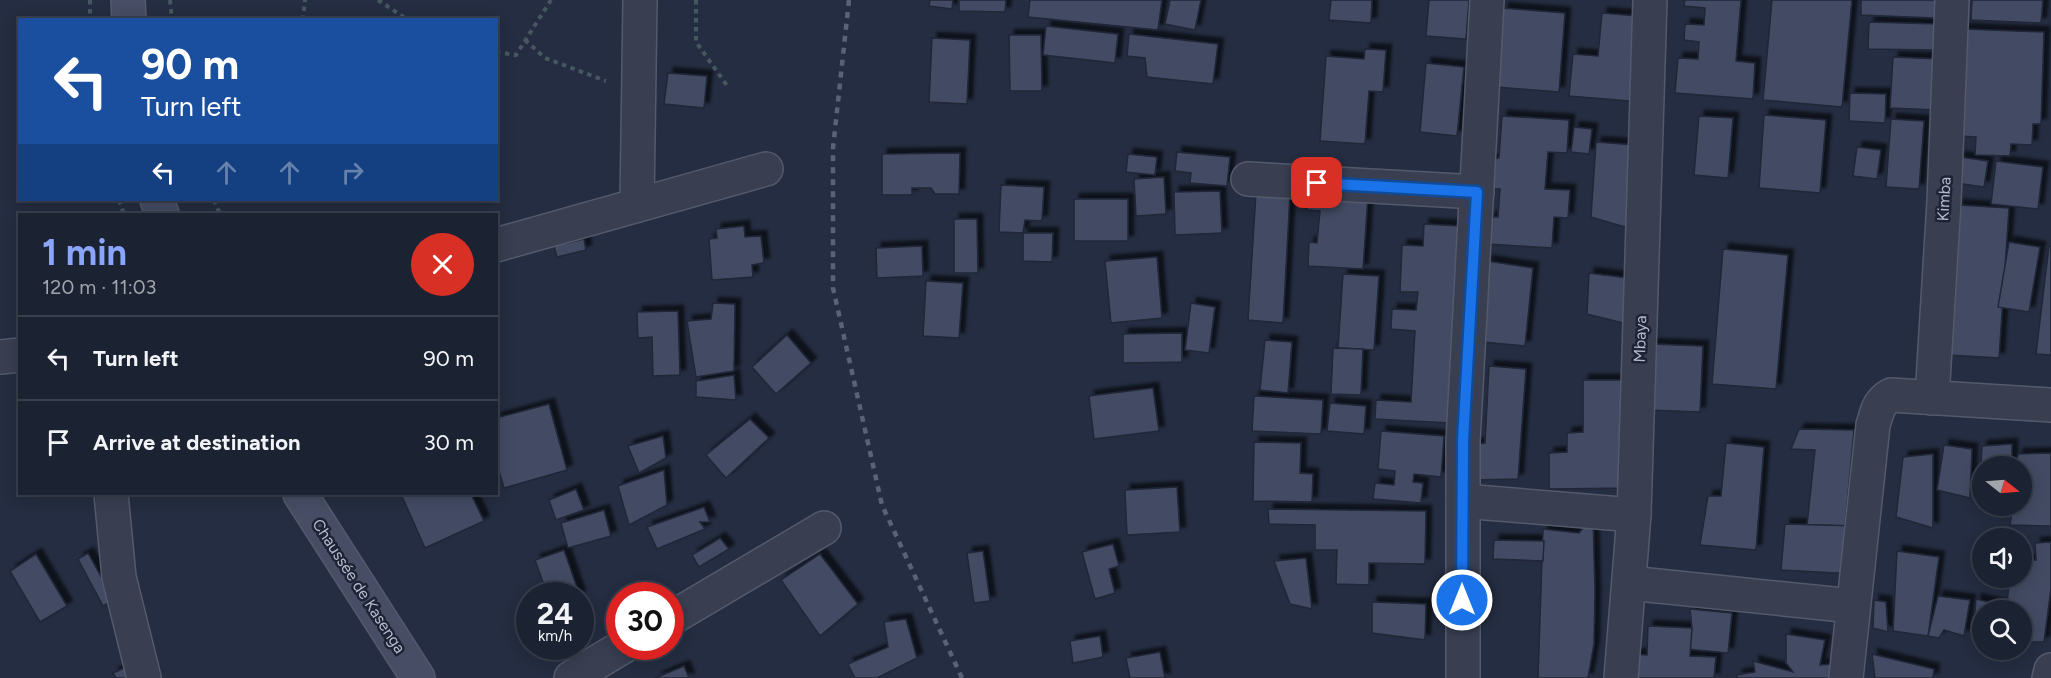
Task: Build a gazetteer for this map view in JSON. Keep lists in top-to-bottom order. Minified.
{"streets":{"main road":["Chaussée de Kasenga"],"street":["Kimba","Mbaya"]},"north":"right","page":{"turn":["90 m","Turn left"],"heading":["1 min","120 m · 11:03"],"list":[{"name":"Turn left","value":"90 m"},{"name":"Arrive at destination","value":"30 m"}],"speed":"24 km/h","limit":"30"}}
